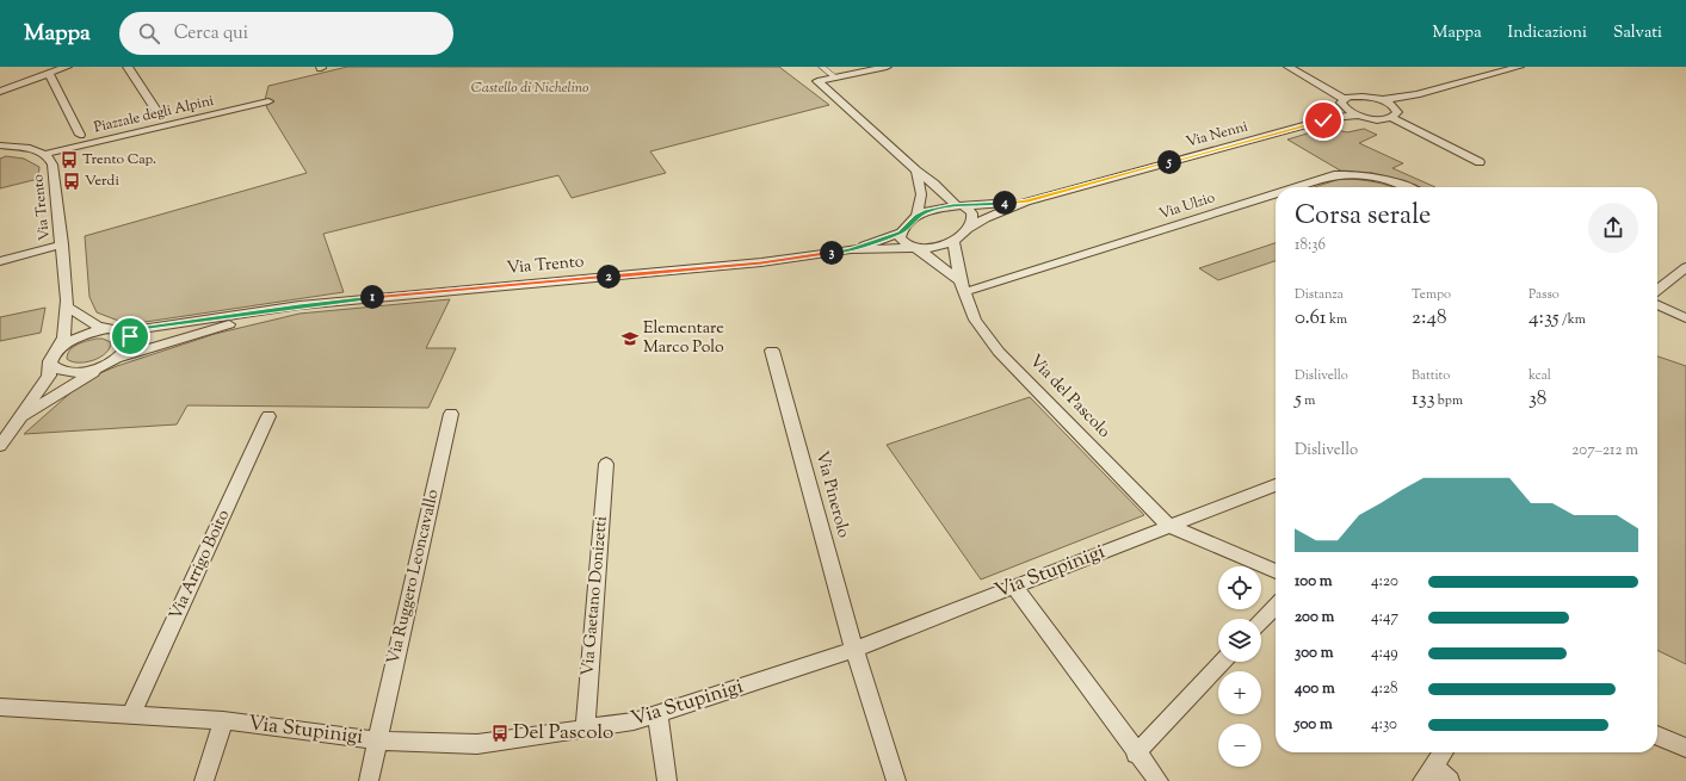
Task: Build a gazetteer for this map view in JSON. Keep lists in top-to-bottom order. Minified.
{"streets":{"street":["Piazzale degli Alpini","Via Nenni","Via Ulzio","Via Trento","Via del Pascolo","Via Pinerolo","Via Arrigo Boito","Via Stupinigi","Via Ruggero Leoncavallo","Via Gaetano Donizetti"]},"crossings":[["Piazzale degli Alpini","Via Trento"],["Via Nenni","Via Trento"],["Via Nenni","Via del Pascolo"],["Via Ulzio","Via del Pascolo"],["Via Trento","Via del Pascolo"],["Via del Pascolo","Via Stupinigi"],["Via Pinerolo","Via Stupinigi"],["Via Arrigo Boito","Via Stupinigi"],["Via Stupinigi","Via Ruggero Leoncavallo"],["Via Stupinigi","Via Gaetano Donizetti"]],"parks":["Castello di Nichelino"],"places":{"bus stop":["Trento Cap.","Verdi","Del Pascolo"],"school or university":["Elementare Marco Polo"]},"page":{"header":"Mappa","search":"Cerca qui","nav":["Mappa","Indicazioni","Salvati"],"pins":["5","4","3","2","1"],"heading":["Corsa serale","18:36"],"stats":[["Distanza","0.61 km"],["Tempo","2:48"],["Passo","4:35 /km"],["Dislivello","5 m"],["Battito","133 bpm"],["kcal","38"]],"chart":["Dislivello","207–212 m"],"list":[{"name":"100 m","note":"4:20"},{"name":"200 m","note":"4:47"},{"name":"300 m","note":"4:49"},{"name":"400 m","note":"4:28"},{"name":"500 m","note":"4:30"}],"map_buttons":["+","−"]}}
